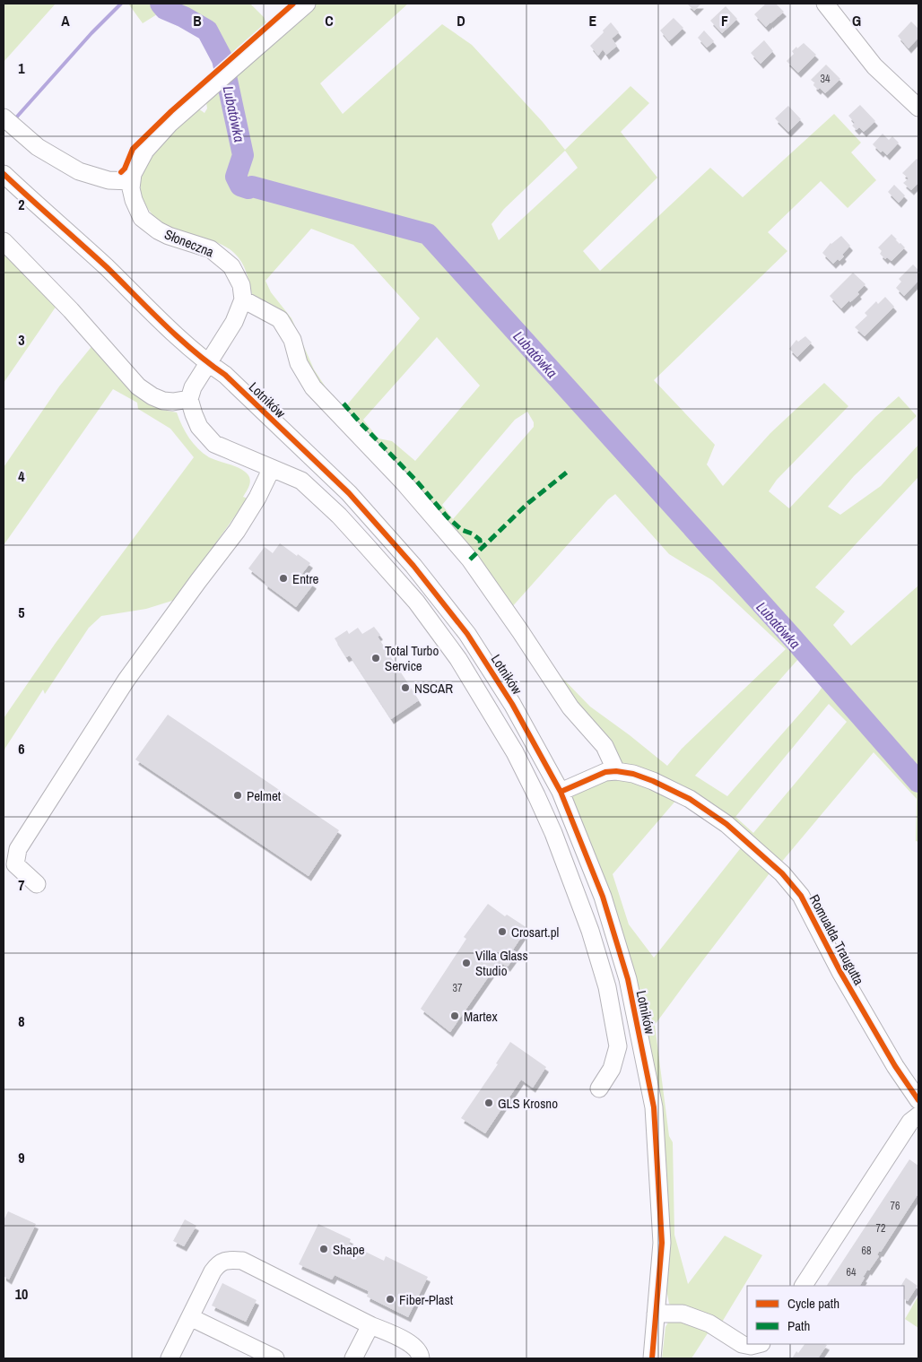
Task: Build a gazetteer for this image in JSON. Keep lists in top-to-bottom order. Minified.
{"streets":{"street":["Słoneczna","Lotników","Romualda Traugutta"]},"crossings":[["Lotników","Romualda Traugutta"]],"water":["Lubatówka"],"places":["Entre","Total Turbo Service","NSCAR","Pelmet","Crosart.pl","Villa Glass Studio","Martex","GLS Krosno","Shape","Fiber-Plast"],"house_numbers":["34","37","76","72","68","64"],"legend":["Cycle path","Path"],"grid":{"columns":["A","B","C","D","E","F","G"],"rows":["1","2","3","4","5","6","7","8","9","10"]}}
